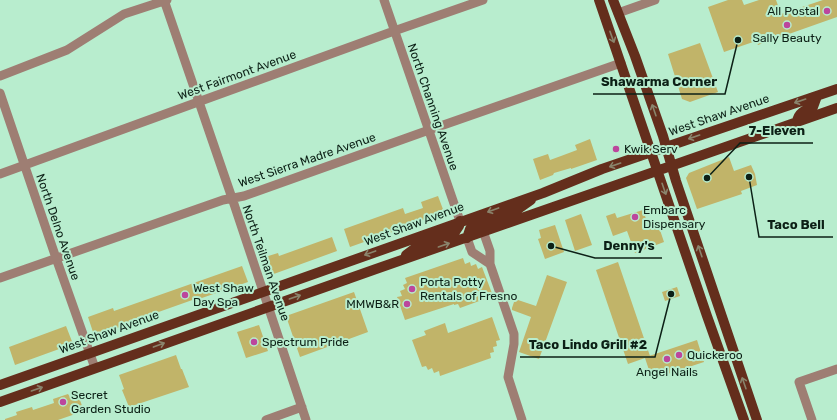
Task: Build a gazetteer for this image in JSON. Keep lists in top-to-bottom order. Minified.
{"streets":{"main road":["West Shaw Avenue"],"street":["West Fairmont Avenue","North Channing Avenue","West Sierra Madre Avenue","North Delno Avenue","North Teilman Avenue"]},"crossings":[["West Fairmont Avenue","North Channing Avenue"],["West Fairmont Avenue","North Delno Avenue"],["West Fairmont Avenue","North Teilman Avenue"],["North Channing Avenue","West Shaw Avenue"],["North Channing Avenue","West Sierra Madre Avenue"],["West Shaw Avenue","North Delno Avenue"],["West Shaw Avenue","North Teilman Avenue"],["West Sierra Madre Avenue","North Delno Avenue"],["West Sierra Madre Avenue","North Teilman Avenue"]],"places":["All Postal","Sally Beauty","Shawarma Corner","Kwik Serv","Taco Bell","7-Eleven","Embarc Dispensary","Denny's","Porta Potty Rentals of Fresno","Taco Lindo Grill #2","West Shaw Day Spa","MMWB&R","Spectrum Pride","Quickeroo","Angel Nails","Secret Garden Studio"]}
